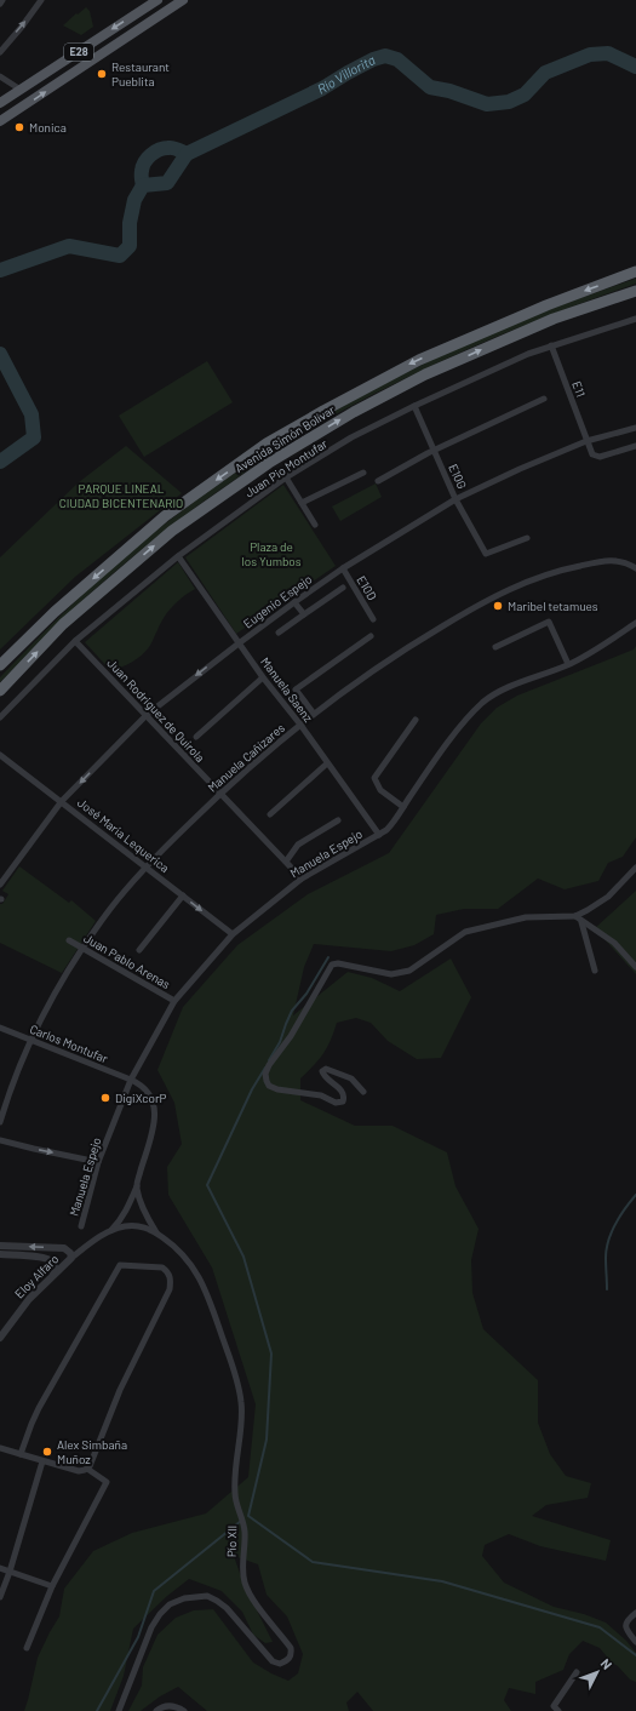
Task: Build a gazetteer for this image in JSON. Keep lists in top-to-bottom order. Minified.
{"streets":{"highway":["Avenida Simón Bolívar"],"main road":["E28"],"street":["E11","Juan Pio Montufar","E10G","E10D","Eugenio Espejo","Manuela Saenz","Juan Rodriguez de Quirola","Manuela Cañizares","José Maria Lequerica","Manuela Espejo","Juan Pablo Arenas","Carlos Montufar","Eloy Alfaro","Pío XII"]},"crossings":[["E11","Juan Pio Montufar"],["E11","Eugenio Espejo"],["Juan Pio Montufar","E10G"],["Juan Pio Montufar","Manuela Saenz"],["Juan Pio Montufar","Juan Rodriguez de Quirola"],["E10G","Eugenio Espejo"],["E10D","Eugenio Espejo"],["Eugenio Espejo","Manuela Saenz"],["Eugenio Espejo","Juan Rodriguez de Quirola"],["Eugenio Espejo","José Maria Lequerica"],["Manuela Saenz","Manuela Cañizares"],["Manuela Saenz","Manuela Espejo"],["Juan Rodriguez de Quirola","Manuela Cañizares"],["Juan Rodriguez de Quirola","Manuela Espejo"],["Manuela Cañizares","José Maria Lequerica"],["Manuela Cañizares","Juan Pablo Arenas"],["Manuela Cañizares","Carlos Montufar"],["José Maria Lequerica","Manuela Espejo"],["Manuela Espejo","Juan Pablo Arenas"],["Manuela Espejo","Carlos Montufar"],["Carlos Montufar","Pío XII"],["Eloy Alfaro","Pío XII"]],"water":["Río Villorita"],"parks":["PARQUE LINEAL CIUDAD BICENTENARIO","Plaza de los Yumbos"],"places":["Restaurant Pueblita","Monica","Maribel tetamues","DigiXcorP","Alex Simbaña Muñoz"],"north":"top right"}
